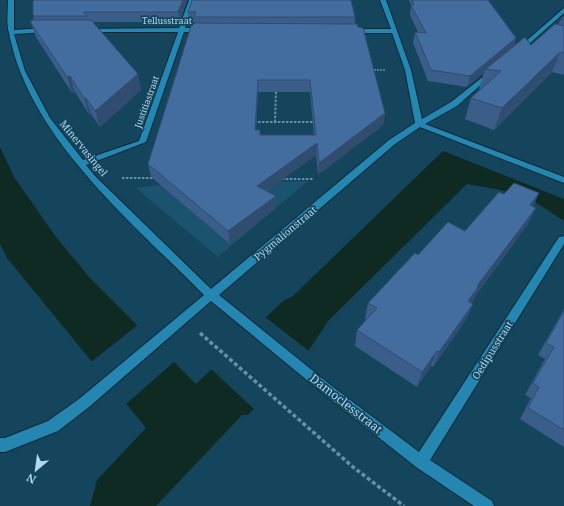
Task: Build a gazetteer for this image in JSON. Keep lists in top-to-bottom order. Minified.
{"streets":{"street":["Tellusstraat","Justitiastraat","Minervasingel","Pygmalionstraat","Oedipusstraat","Damoclesstraat"]},"crossings":[["Tellusstraat","Justitiastraat"],["Justitiastraat","Minervasingel"],["Minervasingel","Pygmalionstraat"],["Minervasingel","Damoclesstraat"],["Pygmalionstraat","Damoclesstraat"],["Oedipusstraat","Damoclesstraat"]],"north":"bottom left"}
